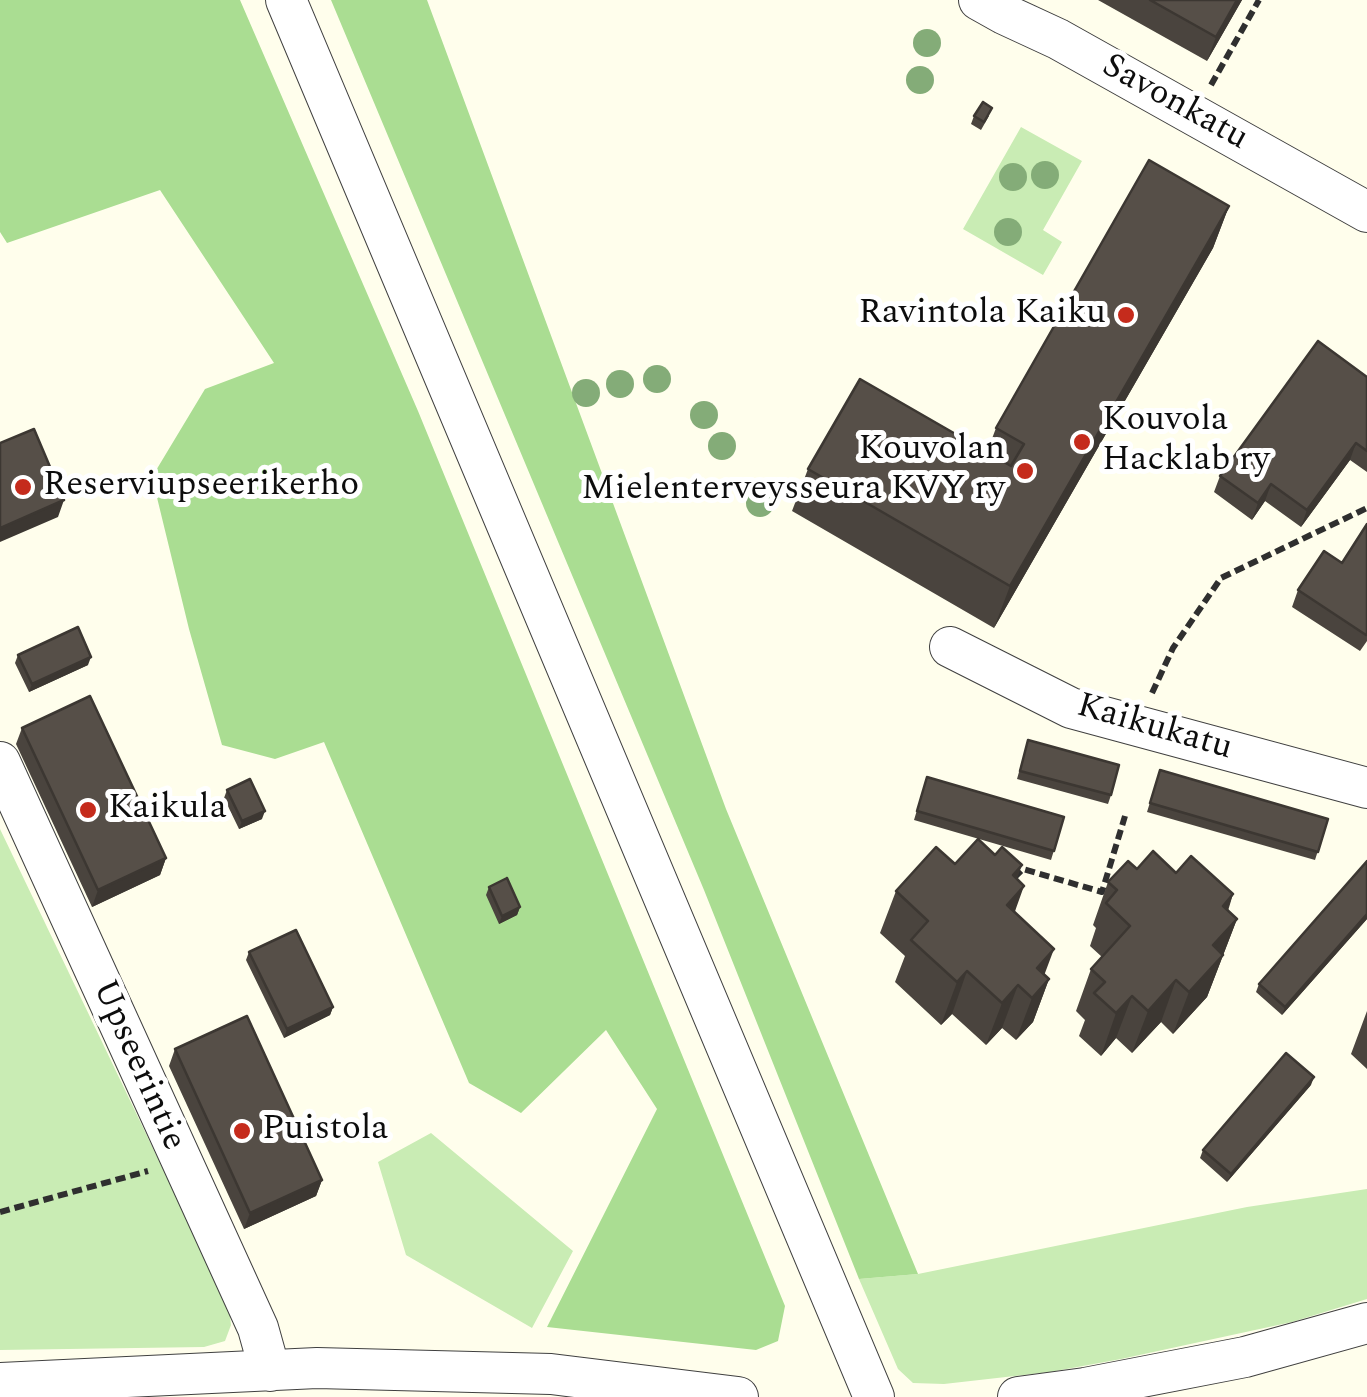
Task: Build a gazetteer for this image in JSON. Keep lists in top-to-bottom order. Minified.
{"streets":{"street":["Savonkatu","Kaikukatu","Upseerintie"]},"places":["Ravintola Kaiku","Kouvola Hacklab ry","Kouvolan Mielenterveysseura KVY ry","Reserviupseerikerho","Kaikula","Puistola"]}
